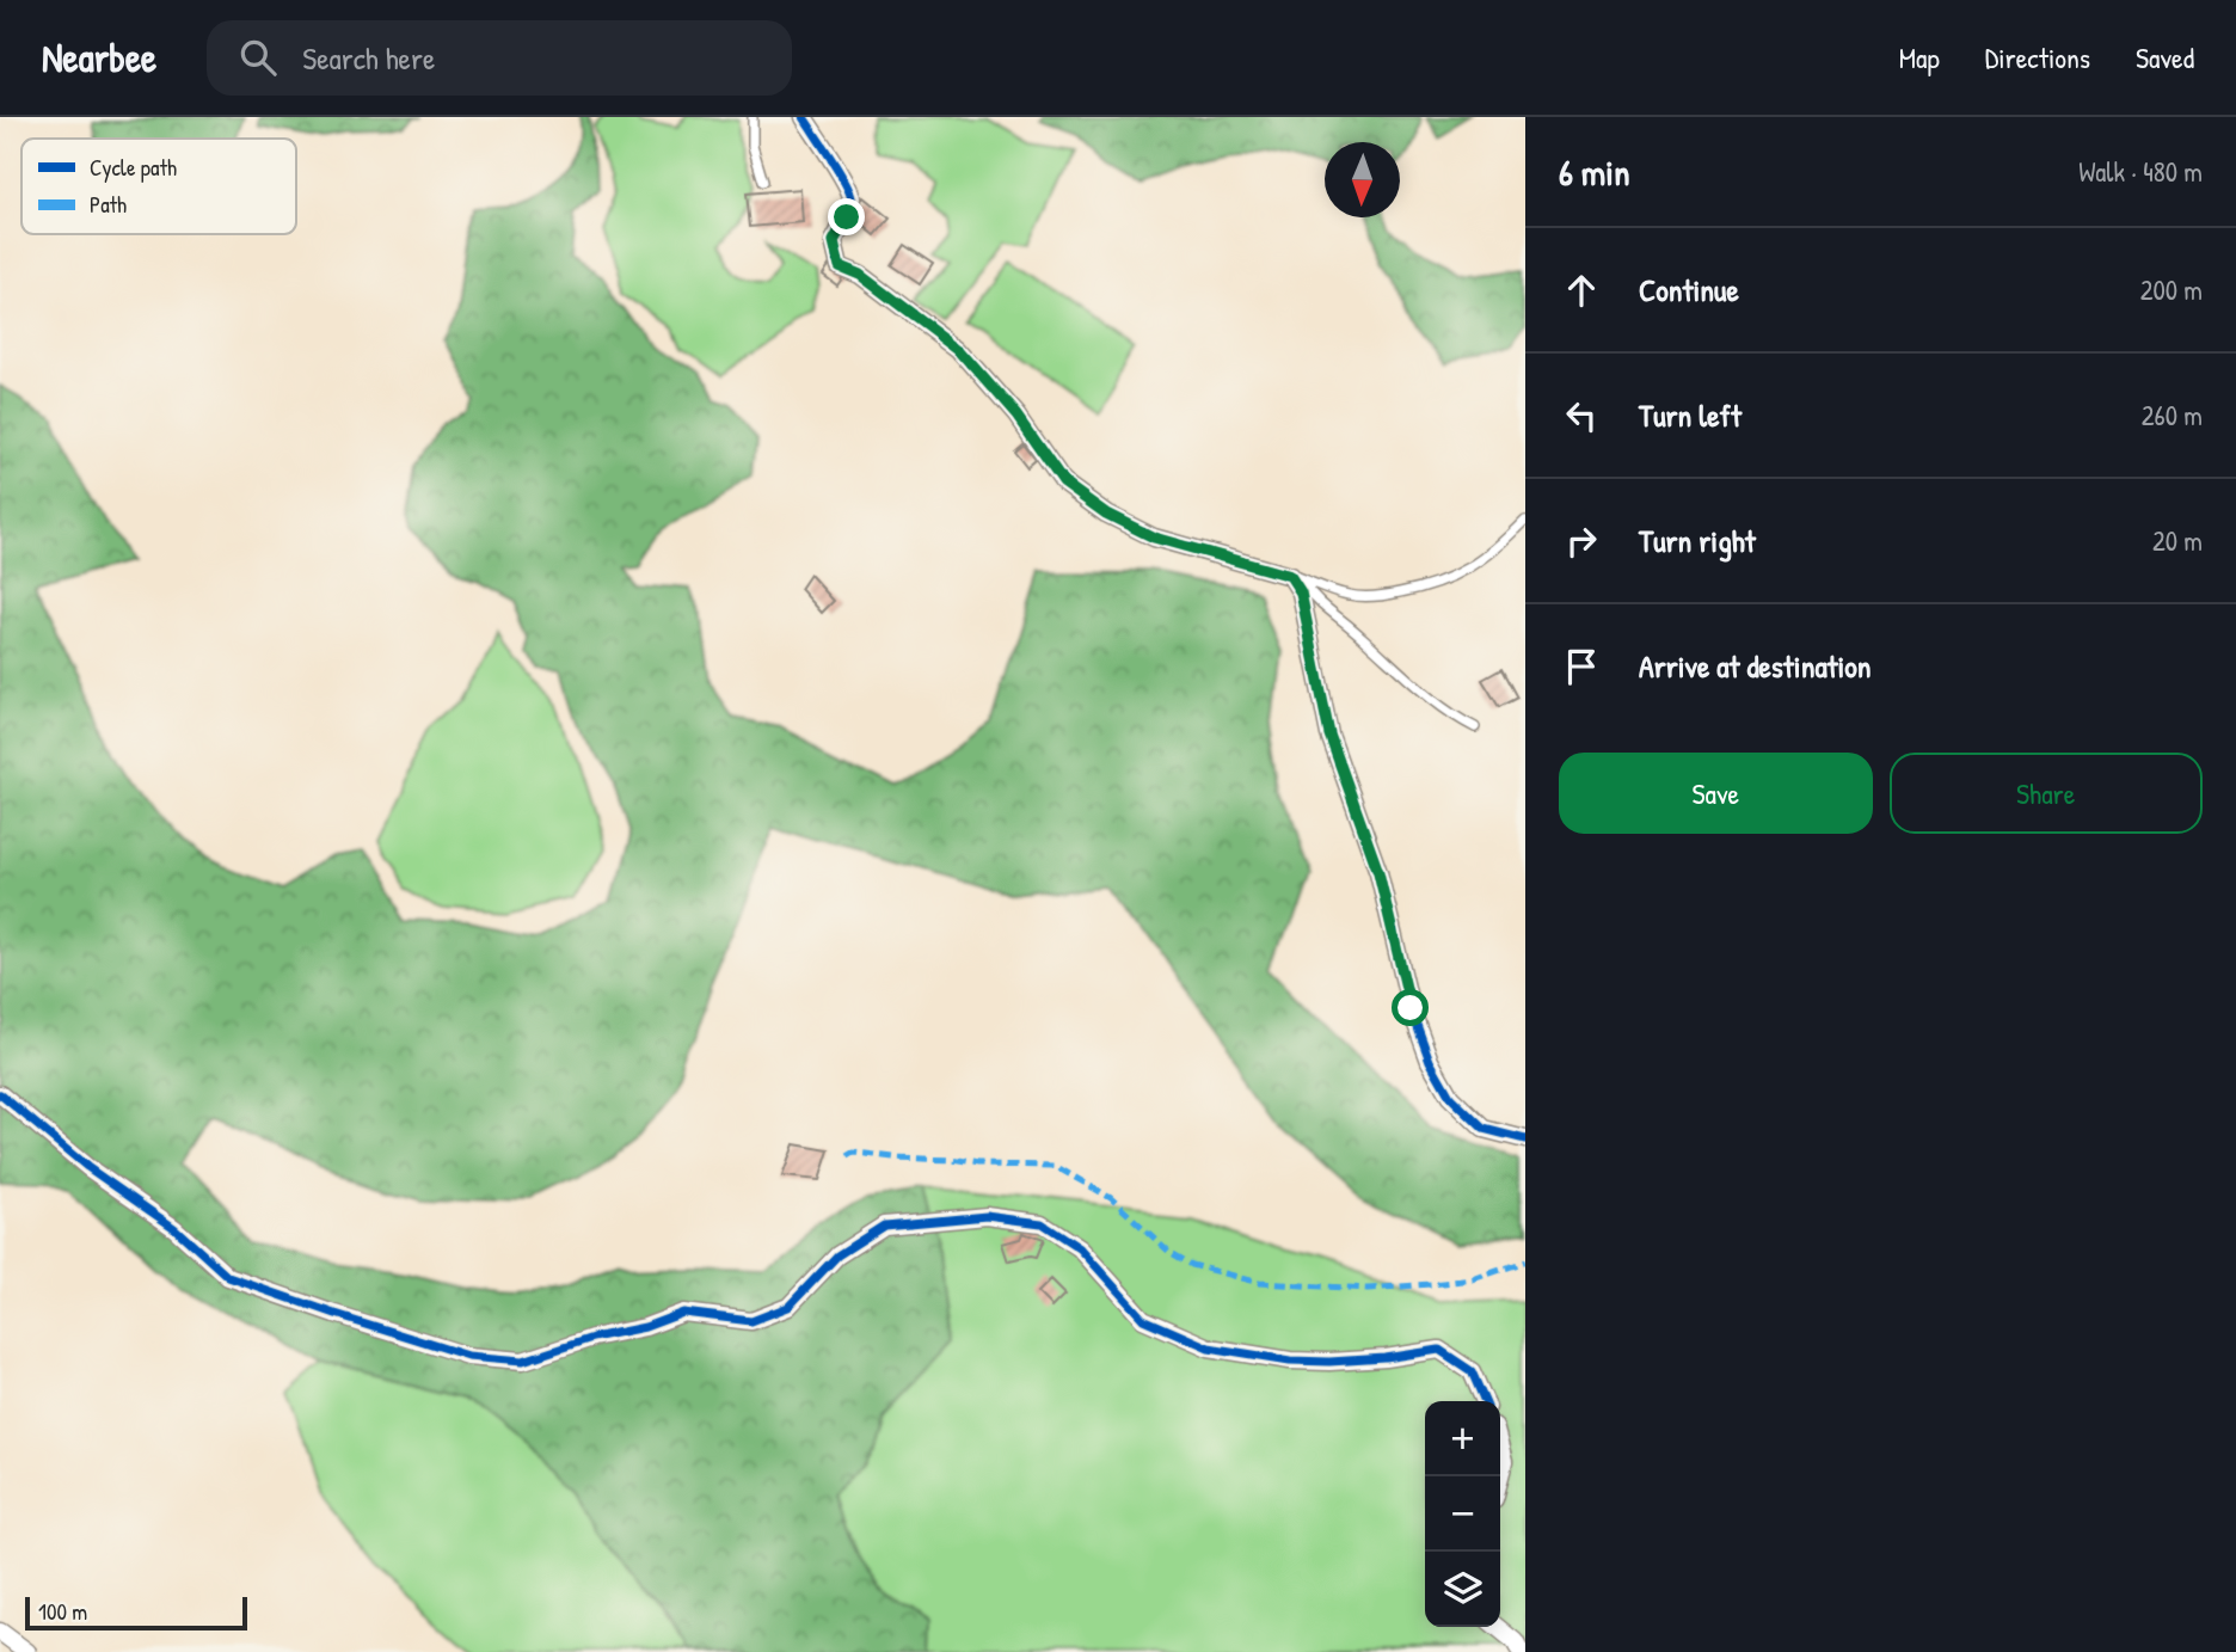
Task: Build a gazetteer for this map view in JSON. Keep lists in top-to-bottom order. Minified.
{"legend":["Cycle path","Path"],"scale_bar":"100 m","north":"bottom","page":{"header":"Nearbee","search":"Search here","nav":["Map","Directions","Saved"],"heading":["6 min","Walk · 480 m"],"list":[["Continue","200 m"],["Turn left","260 m"],["Turn right","20 m"],"Arrive at destination"],"buttons":["Save","Share"],"map_buttons":["+","−"],"scale":"100 m"}}
